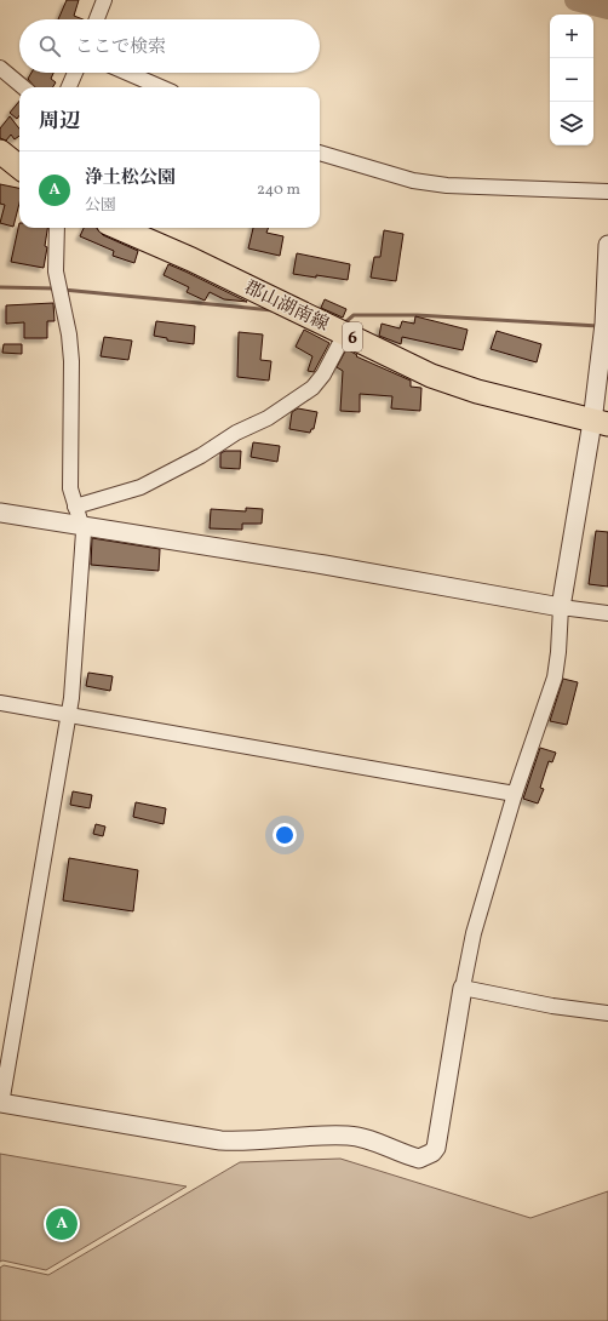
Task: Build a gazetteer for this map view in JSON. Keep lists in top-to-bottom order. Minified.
{"streets":{"main road":["郡山湖南線","6"]},"page":{"map_buttons":["+","−"],"search":"ここで検索","heading":"周辺","list":[{"mark":"A","name":"浄土松公園","note":"公園","value":"240 m"}],"pins":"A"}}
